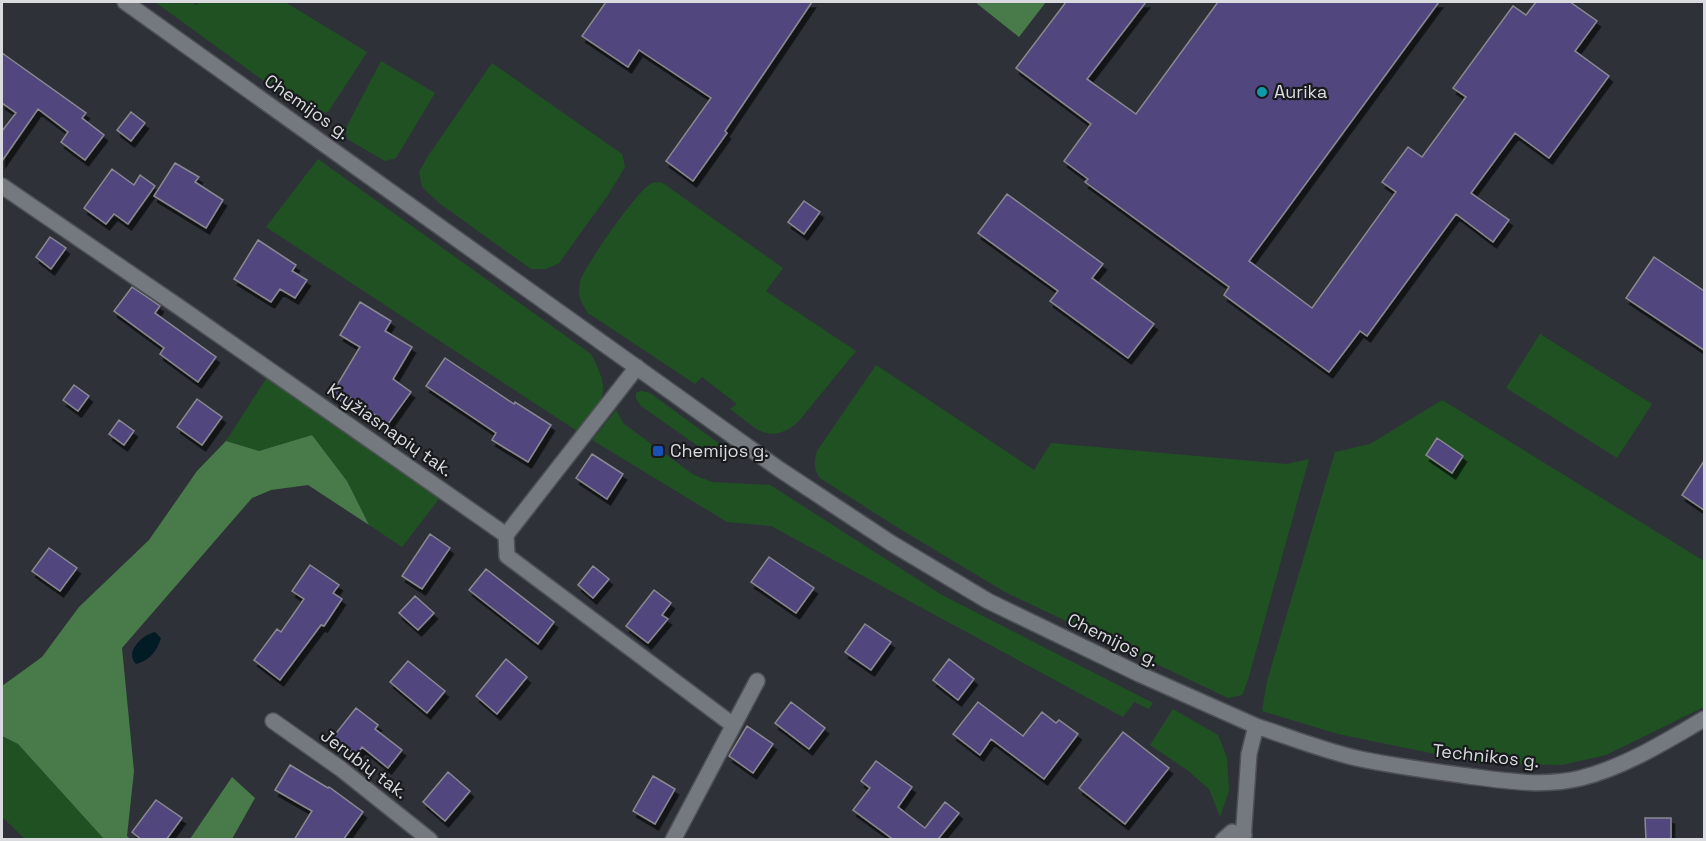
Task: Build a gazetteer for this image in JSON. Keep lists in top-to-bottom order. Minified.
{"streets":{"street":["Chemijos g.","Kryžiasnapių tak.","Technikos g.","Jerubių tak."]},"crossings":[["Chemijos g.","Technikos g."]],"places":{"other":["Aurika"],"transit":["Chemijos g."]}}
